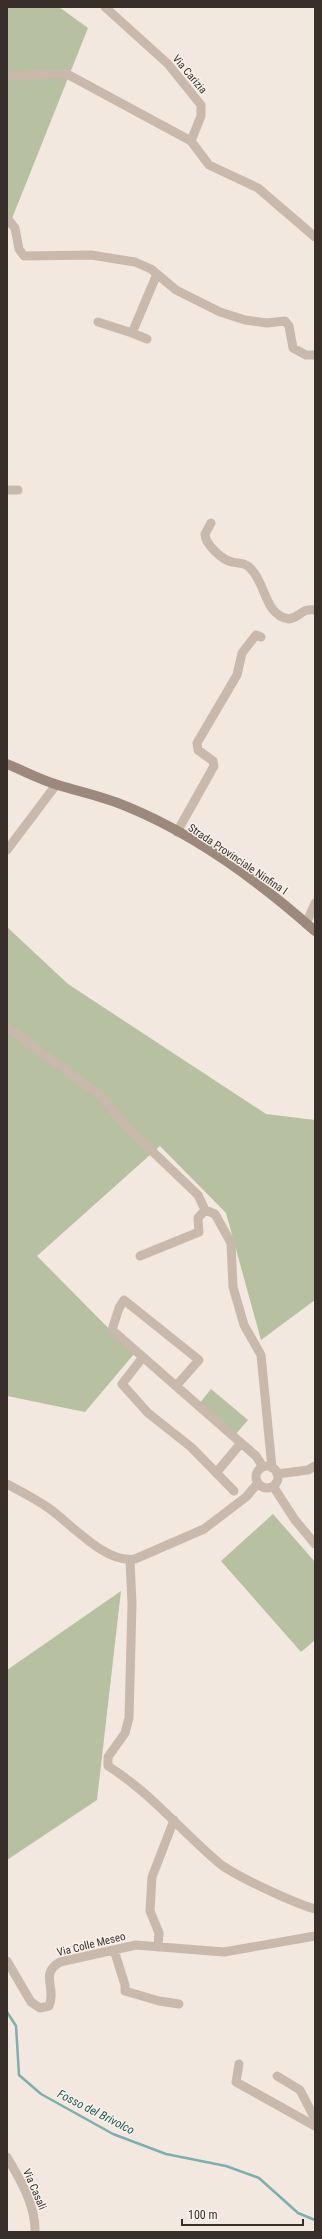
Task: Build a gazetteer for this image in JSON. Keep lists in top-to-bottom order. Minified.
{"streets":{"main road":["Strada Provinciale Ninfina I"],"street":["Via Carizia","Via Colle Meseo","Via Casali"]},"water":["Fosso del Brivolco"],"scale_bar":"100 m"}
